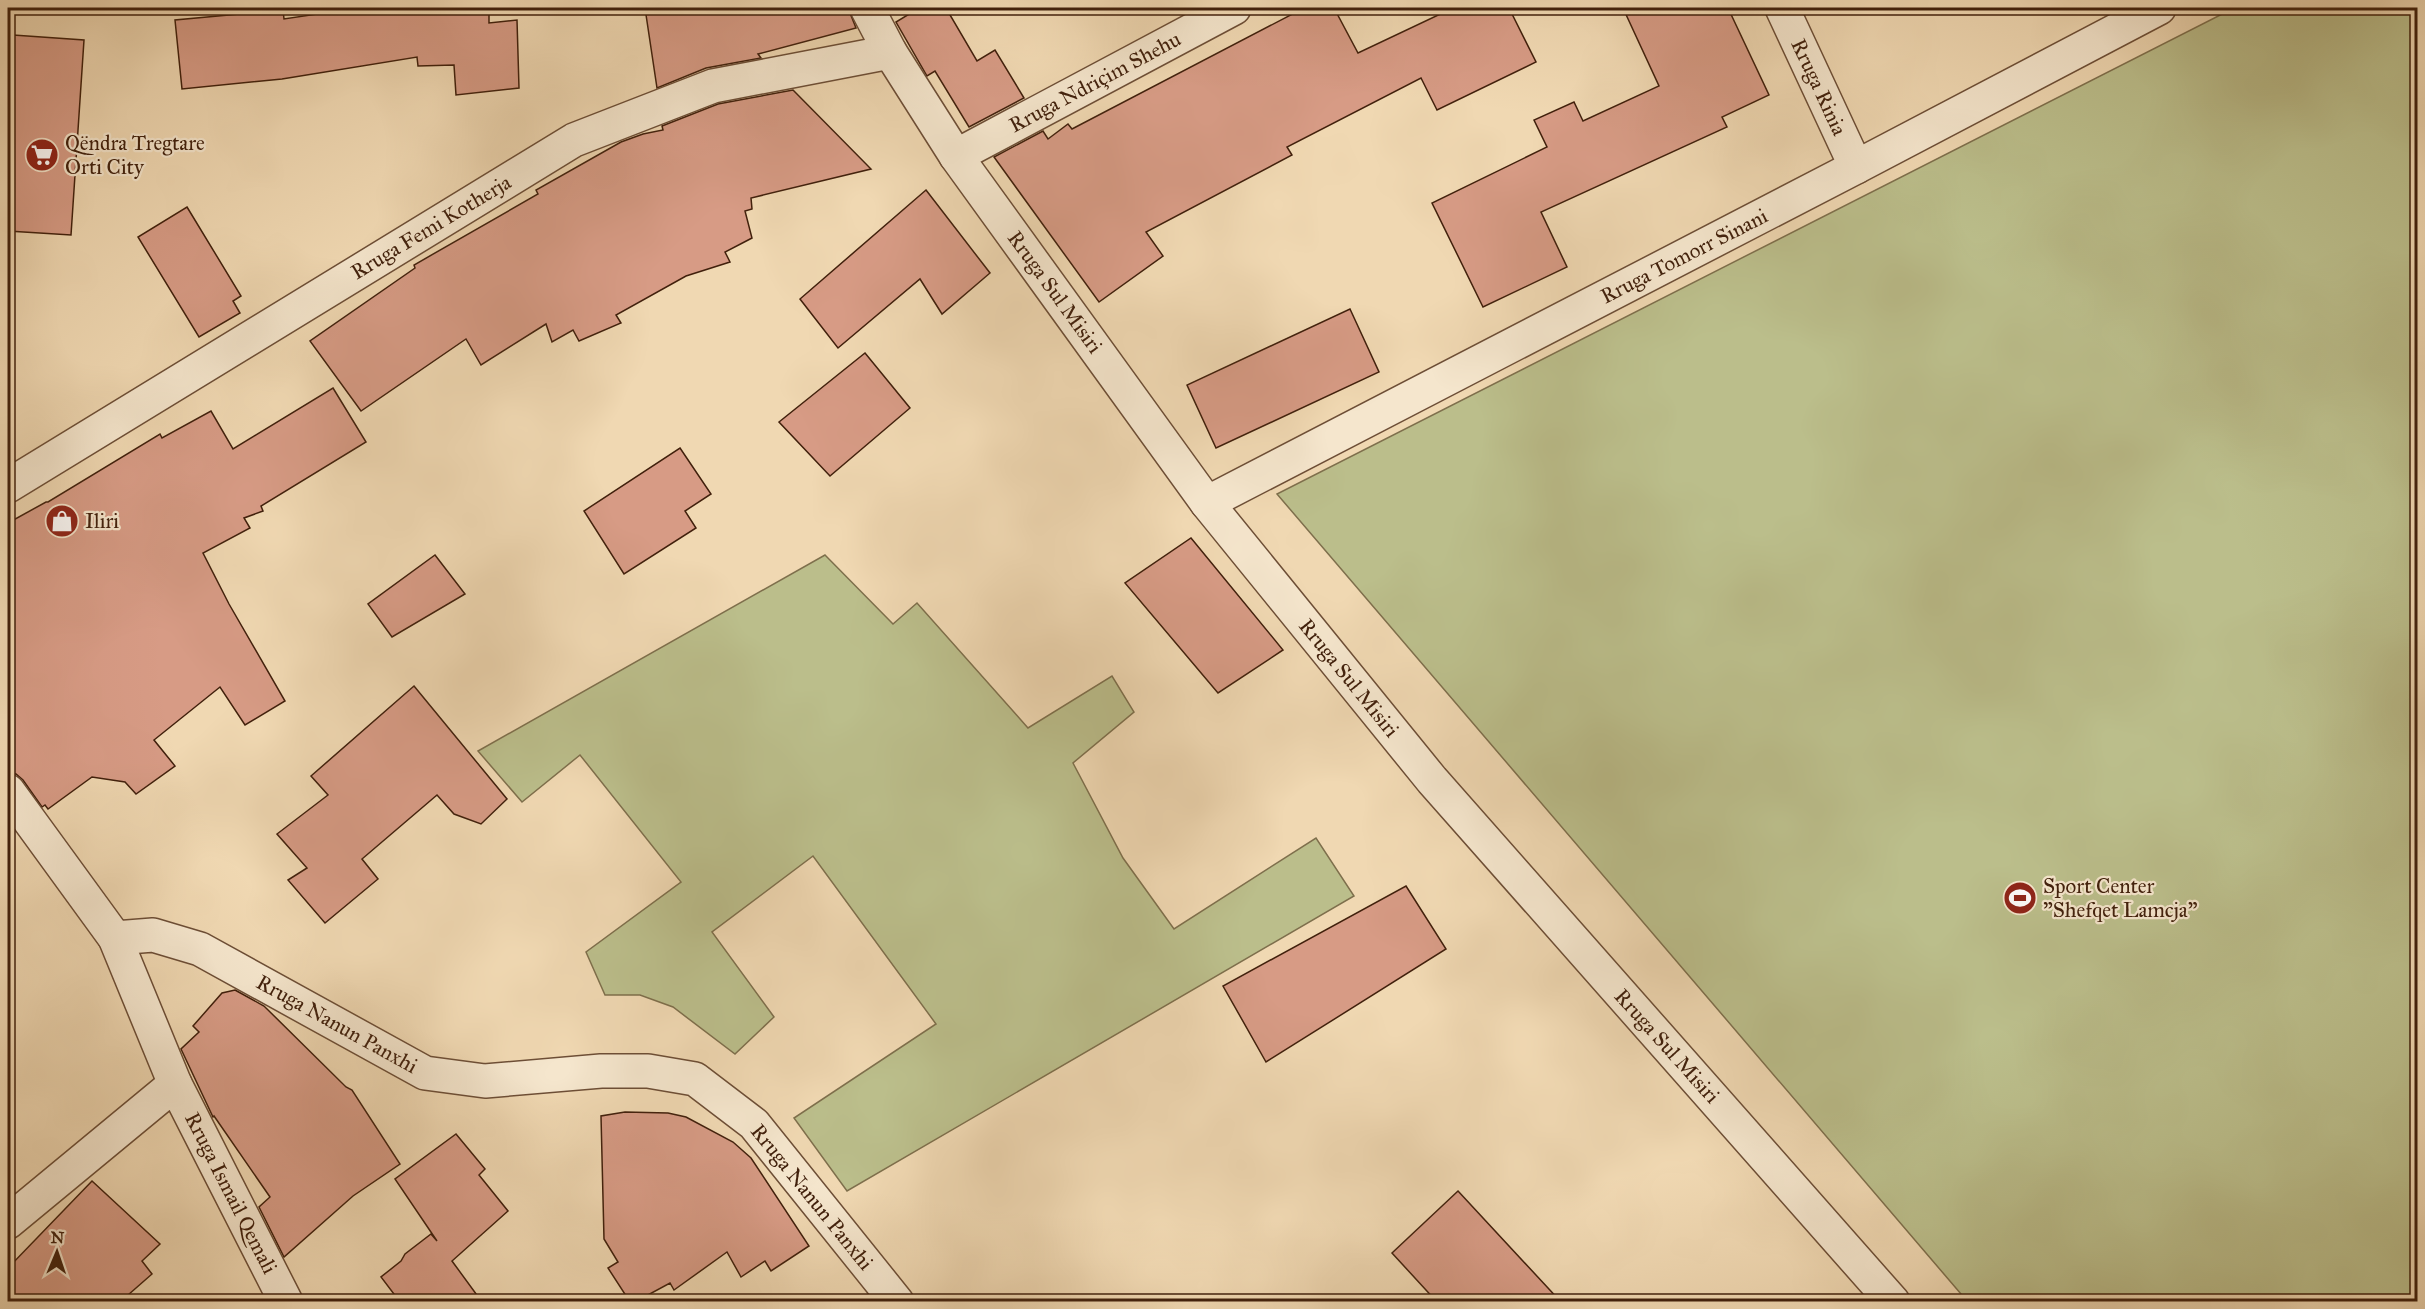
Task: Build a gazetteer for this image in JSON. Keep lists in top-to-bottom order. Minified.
{"streets":{"street":["Rruga Ndriçim Shehu","Rruga Rinia","Rruga Femi Kotherja","Rruga Tomorr Sinani","Rruga Sul Misiri","Rruga Nanun Panxhi","Rruga Ismail Qemali"]},"crossings":[["Rruga Ndriçim Shehu","Rruga Sul Misiri"],["Rruga Rinia","Rruga Tomorr Sinani"],["Rruga Femi Kotherja","Rruga Sul Misiri"],["Rruga Tomorr Sinani","Rruga Sul Misiri"],["Rruga Nanun Panxhi","Rruga Ismail Qemali"]],"places":{"supermarket":["Qëndra Tregtare Orti City"],"shop":["Iliri"],"sports":["Sport Center \"Shefqet Lamcja\""]},"north":"top"}
